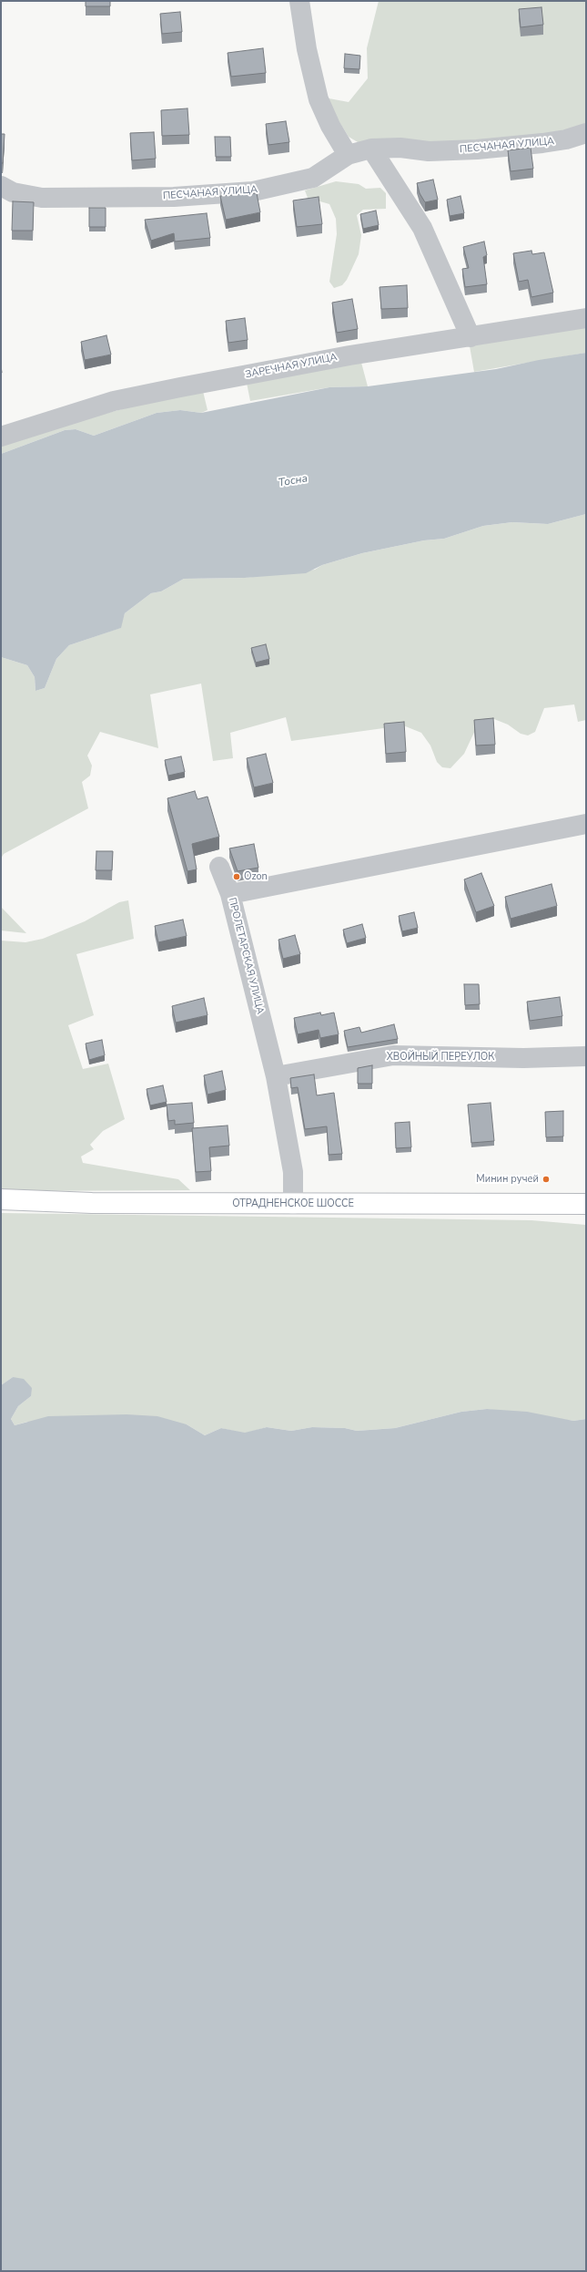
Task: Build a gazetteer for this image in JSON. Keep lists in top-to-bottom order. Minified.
{"streets":{"main road":["ОТРАДНЕНСКОЕ ШОССЕ"],"street":["ПЕСЧАНАЯ УЛИЦА","ЗАРЕЧНАЯ УЛИЦА","ПРОЛЕТАРСКАЯ УЛИЦА","ХВОЙНЫЙ ПЕРЕУЛОК"]},"crossings":[["ПРОЛЕТАРСКАЯ УЛИЦА","ХВОЙНЫЙ ПЕРЕУЛОК"],["ПРОЛЕТАРСКАЯ УЛИЦА","ОТРАДНЕНСКОЕ ШОССЕ"]],"water":["Тосна"],"places":["Ozon","Минин ручей"]}
